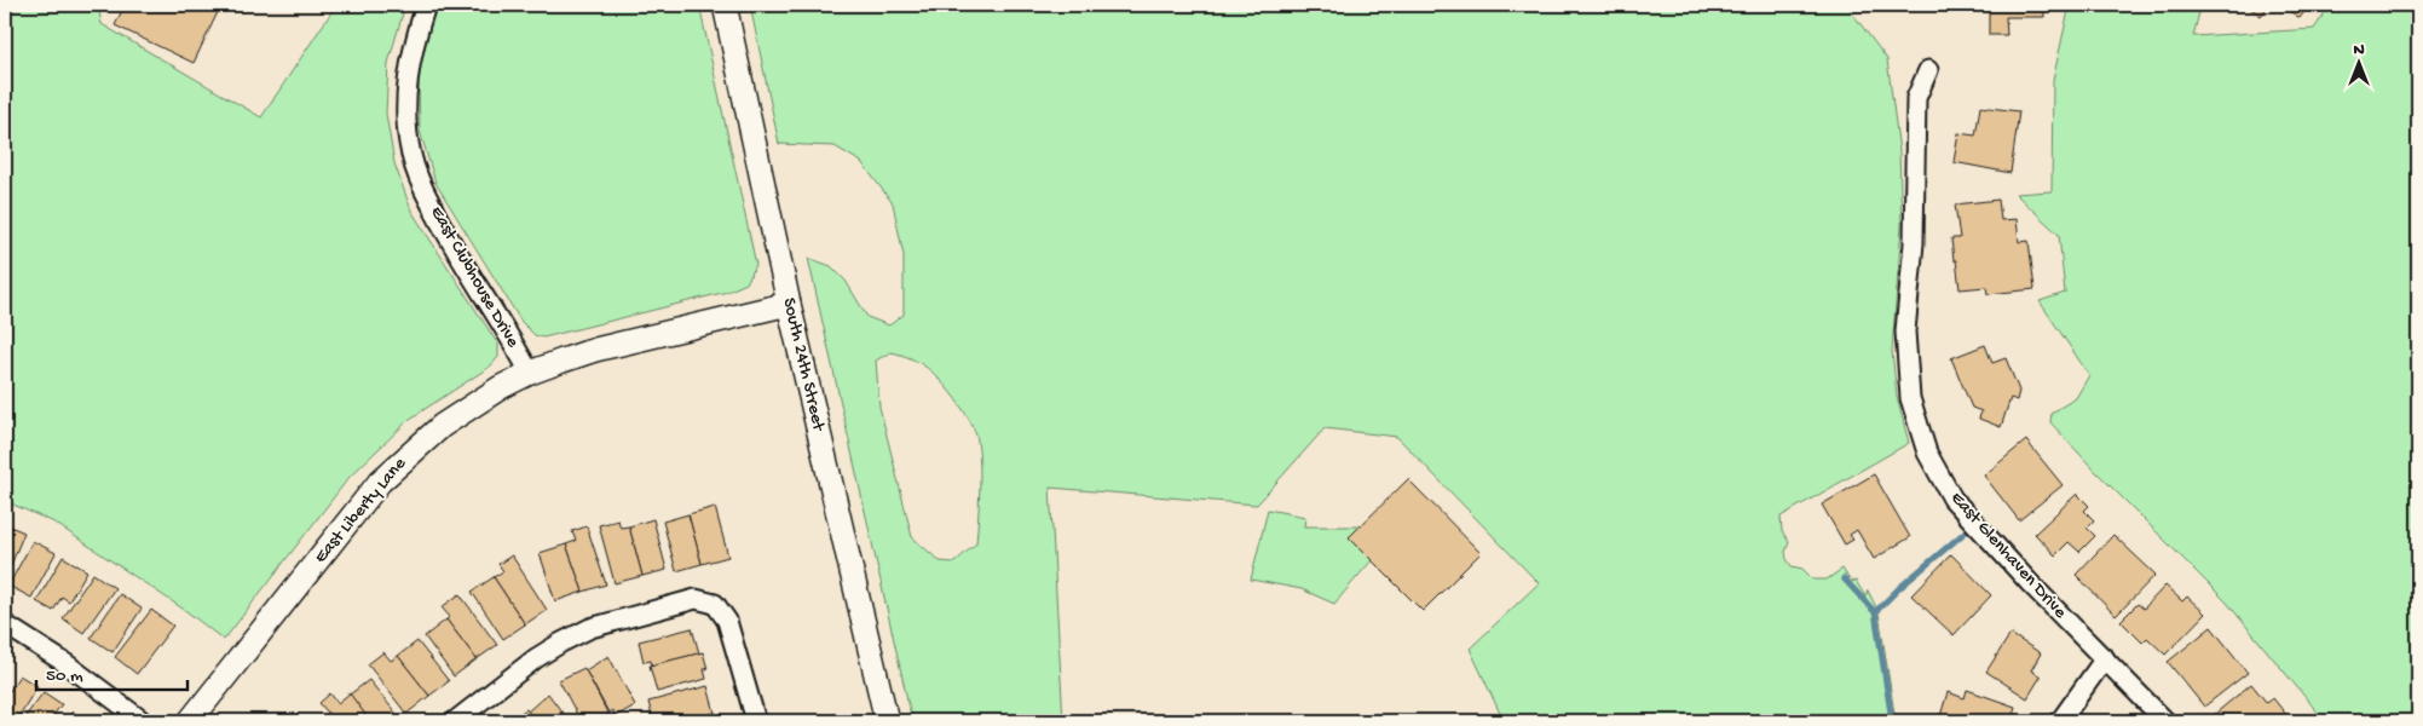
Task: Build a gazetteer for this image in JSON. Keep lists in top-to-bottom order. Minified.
{"streets":{"street":["East Clubhouse Drive","South 24th Street","East Liberty Lane","East Glenhaven Drive"]},"crossings":[["East Clubhouse Drive","East Liberty Lane"],["South 24th Street","East Liberty Lane"]],"scale_bar":"50 m","north":"top"}
